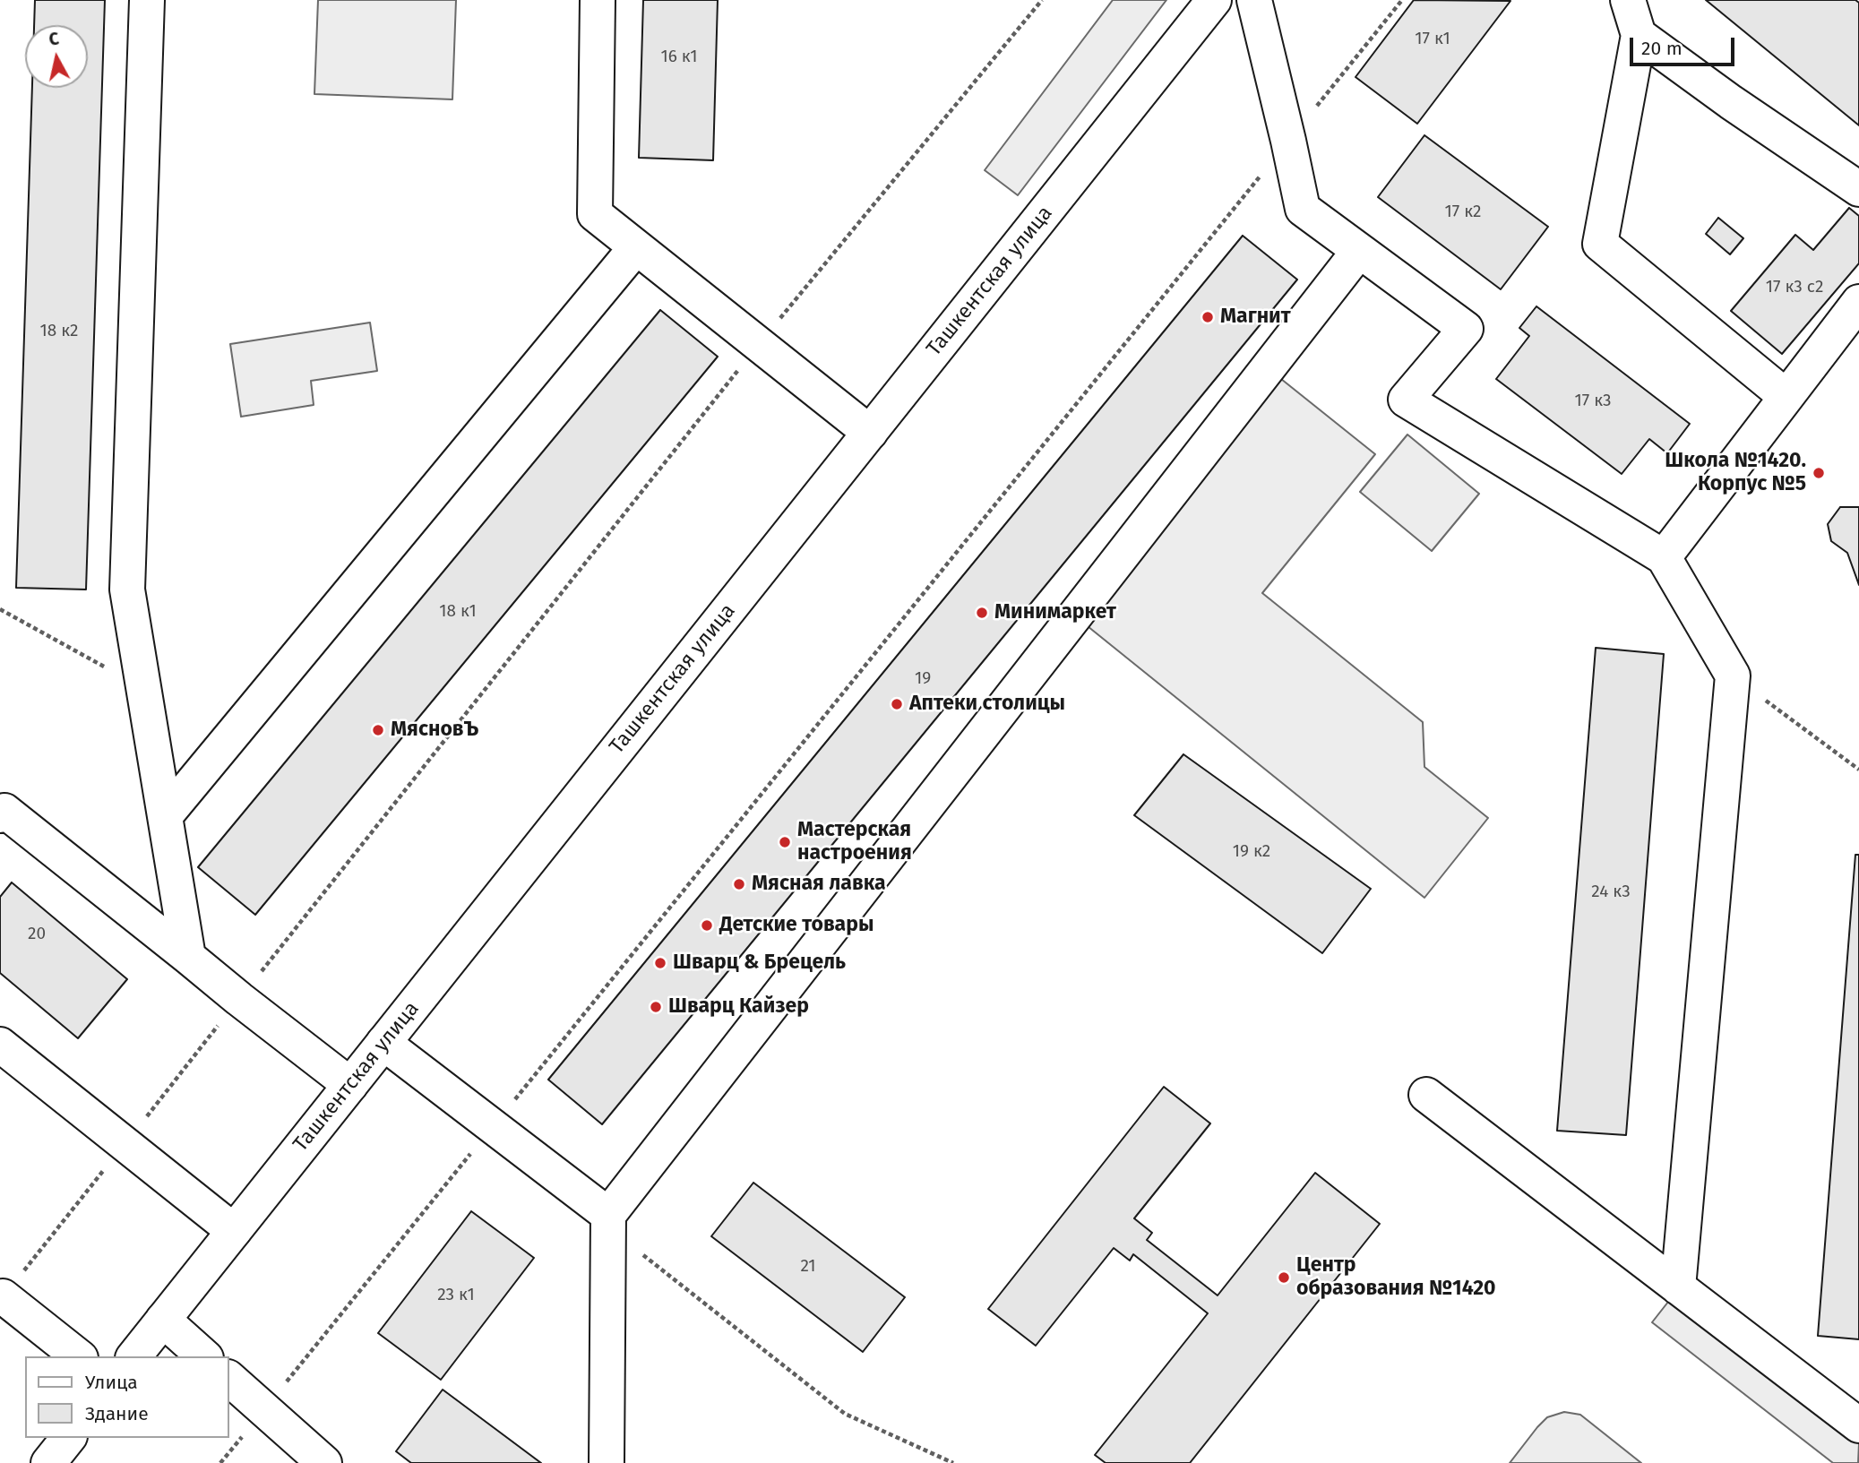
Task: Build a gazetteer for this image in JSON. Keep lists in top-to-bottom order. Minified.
{"streets":{"main road":["Ташкентская улица"]},"places":["Магнит","Школа №1420. Корпус №5","Минимаркет","Аптеки столицы","МясновЪ","Мастерская настроения","Мясная лавка","Детские товары","Шварц & Брецель","Шварц Кайзер","Центр образования №1420"],"house_numbers":["17 к1","16 к1","17 к2","17 к3 с2","18 к2","17 к3","18 к1","19","19 к2","24 к3","20","21","23 к1"],"legend":["Улица","Здание"],"scale_bar":"20 m","north":"top"}
